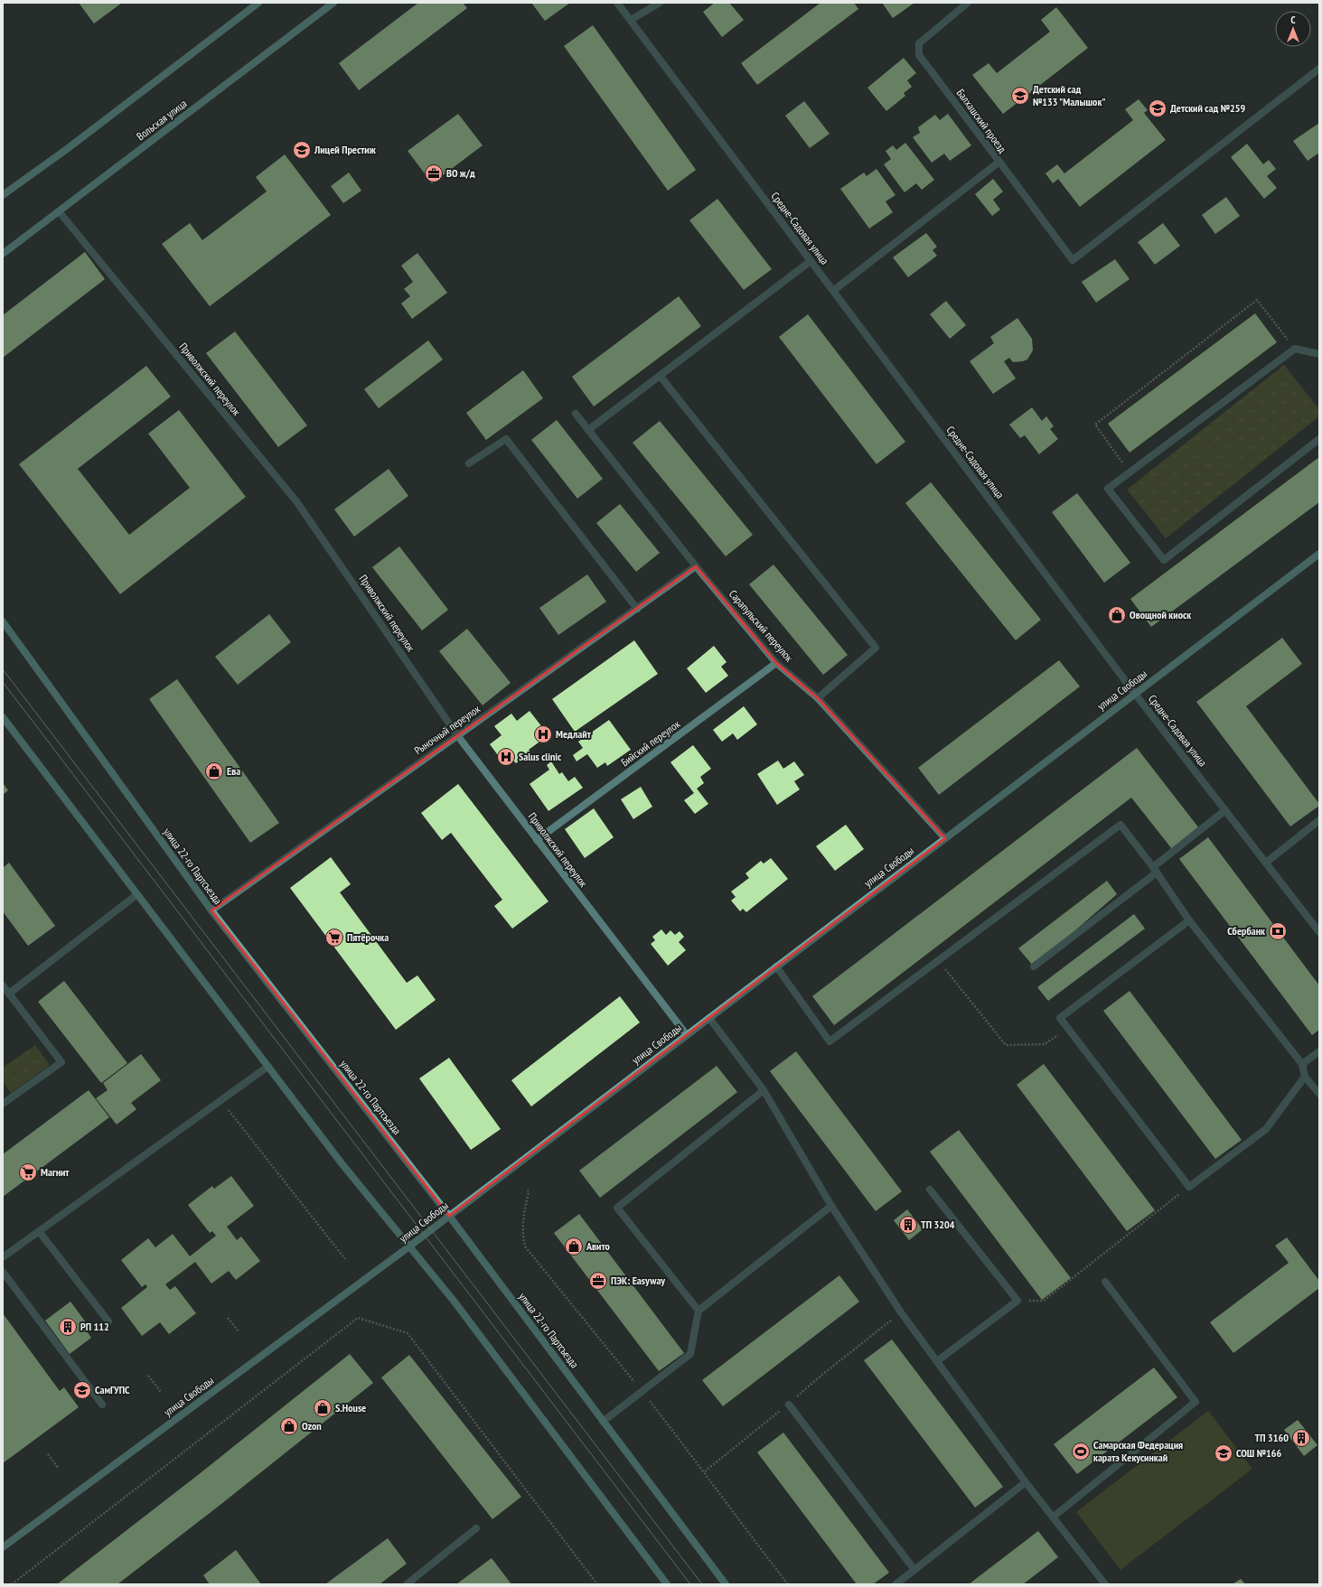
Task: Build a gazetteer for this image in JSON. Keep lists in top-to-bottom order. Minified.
{"streets":{"main road":["Вольская улица","улица Свободы","улица 22-го Партсъезда"],"street":["Балхашский проезд","Средне-Садовая улица","Приволжский переулок","Сарапульский переулок","Рыночный переулок","Бийский переулок"]},"crossings":[["Вольская улица","Приволжский переулок"],["Балхашский проезд","Средне-Садовая улица"],["Средне-Садовая улица","улица Свободы"],["Приволжский переулок","улица Свободы"],["Приволжский переулок","Рыночный переулок"],["Приволжский переулок","Бийский переулок"],["Сарапульский переулок","улица Свободы"],["Сарапульский переулок","Рыночный переулок"],["Сарапульский переулок","Бийский переулок"],["улица Свободы","улица 22-го Партсъезда"],["Рыночный переулок","улица 22-го Партсъезда"]],"places":{"school or university":["Детский сад №133 \"Малышок\"","Детский сад №259","Лицей Престиж","СамГУПС","СОШ №166"],"office":["ВО ж/д","ПЭК: Easyway"],"shop":["Овощной киоск","Ева","Авито","S.House","Ozon"],"hospital":["Медлайт","Salus clinic"],"bank":["Сбербанк"],"supermarket":["Пятёрочка","Магнит"],"building":["ТП 3204","РП 112","ТП 3160"],"sports":["Самарская Федерация каратэ Кекусинкай"]},"north":"top"}
